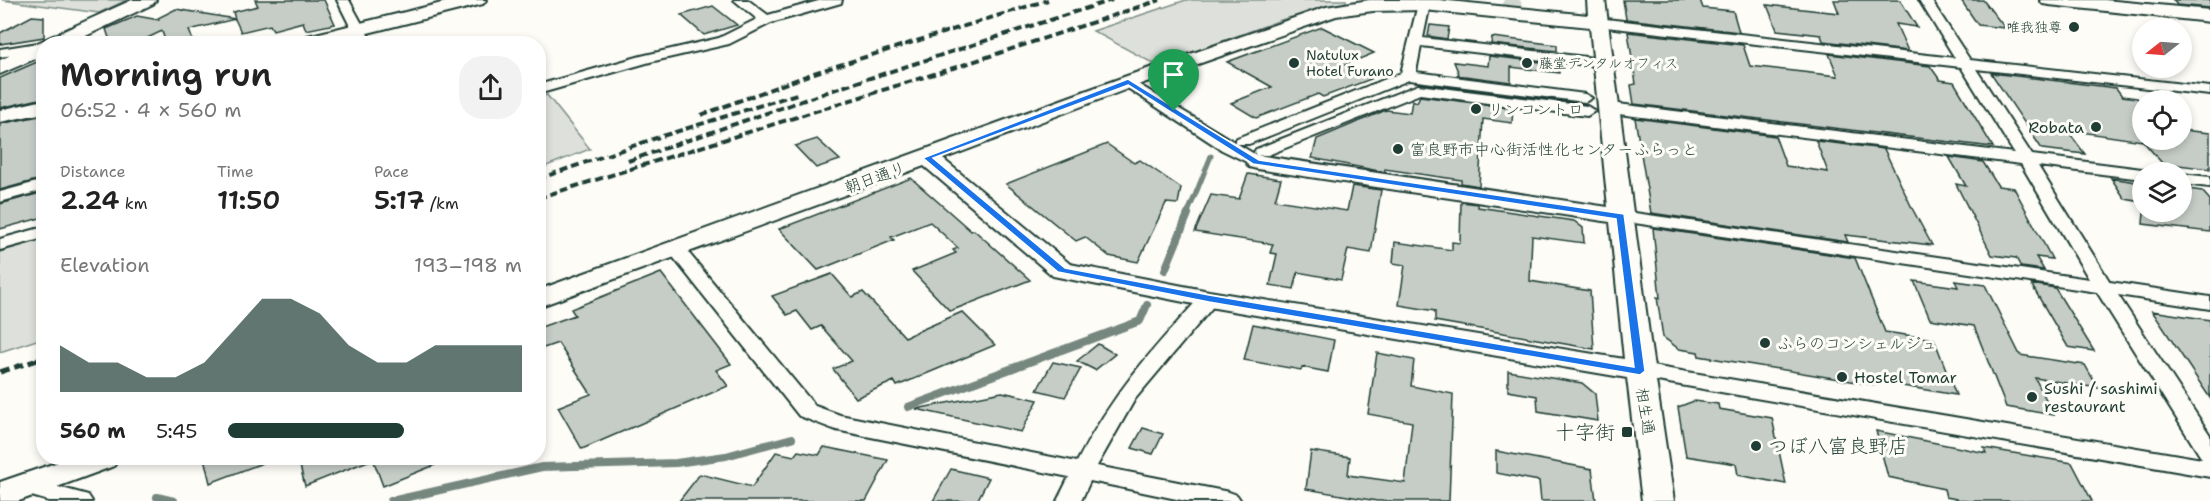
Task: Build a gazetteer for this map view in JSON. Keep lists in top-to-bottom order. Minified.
{"streets":{"street":["朝日通り","相生通"]},"crossings":[["朝日通り","相生通"]],"places":{"other":["唯我独尊","Natulux Hotel Furano","藤堂デンタルオフィス","リンコントロ","Robata","富良野市中心街活性化センターふらっと","ふらのコンシェルジュ","Hostel Tomar","Sushi / sashimi restaurant","つぼ八富良野店"],"transit":["十字街"]},"north":"left","page":{"heading":["Morning run","06:52 · 4 × 560 m"],"stats":[["Distance","2.24 km"],["Time","11:50"],["Pace","5:17 /km"]],"chart":["Elevation","193–198 m"],"list":[{"name":"560 m","note":"5:45"}]}}
